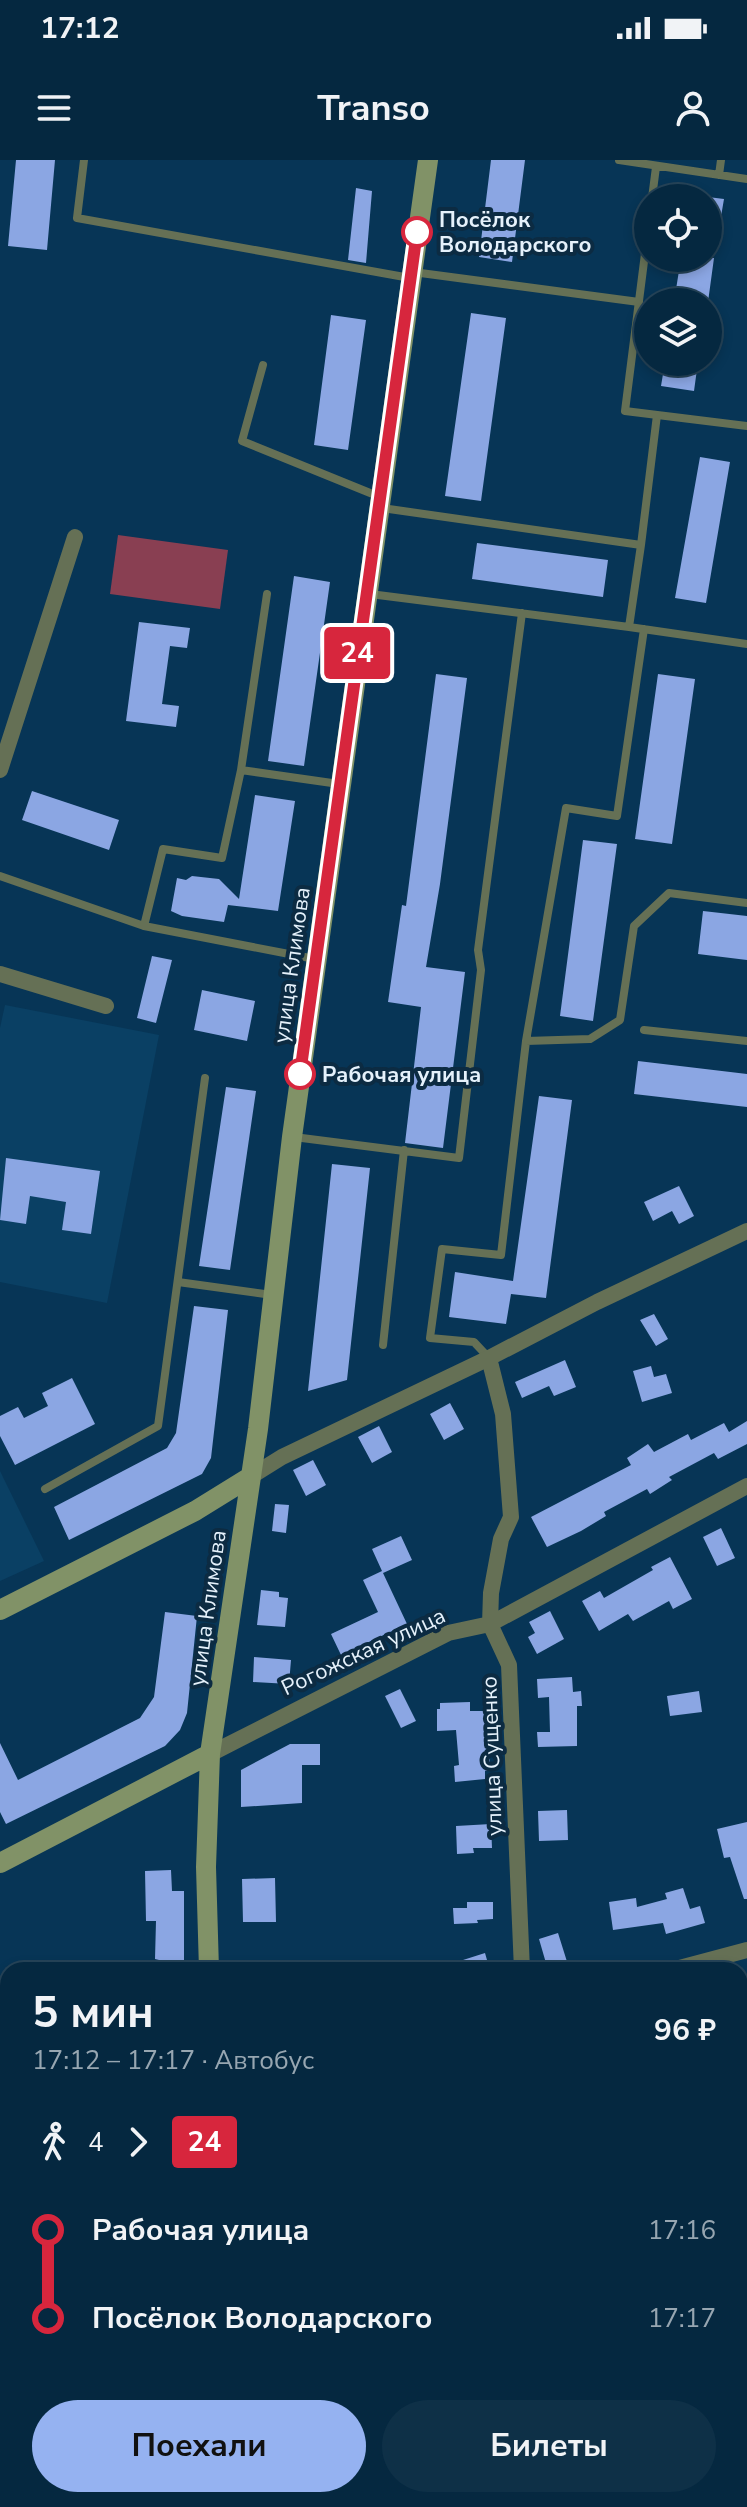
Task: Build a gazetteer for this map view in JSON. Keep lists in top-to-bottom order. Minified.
{"streets":{"main road":["улица Климова","Рогожская улица"],"street":["улица Сущенко"]},"crossings":[["улица Климова","Рогожская улица"],["Рогожская улица","улица Сущенко"]],"places":["Посёлок Володарского","Рабочая улица"],"lines":["bus line 24"],"page":{"status":"17:12","header":"Transo","on_map":"24","heading":["5 мин","17:12 – 17:17 · Автобус","96 ₽"],"legs":["4","24"],"list":[{"name":"Рабочая улица","value":"17:16"},{"name":"Посёлок Володарского","value":"17:17"}],"buttons":["Поехали","Билеты"]}}
